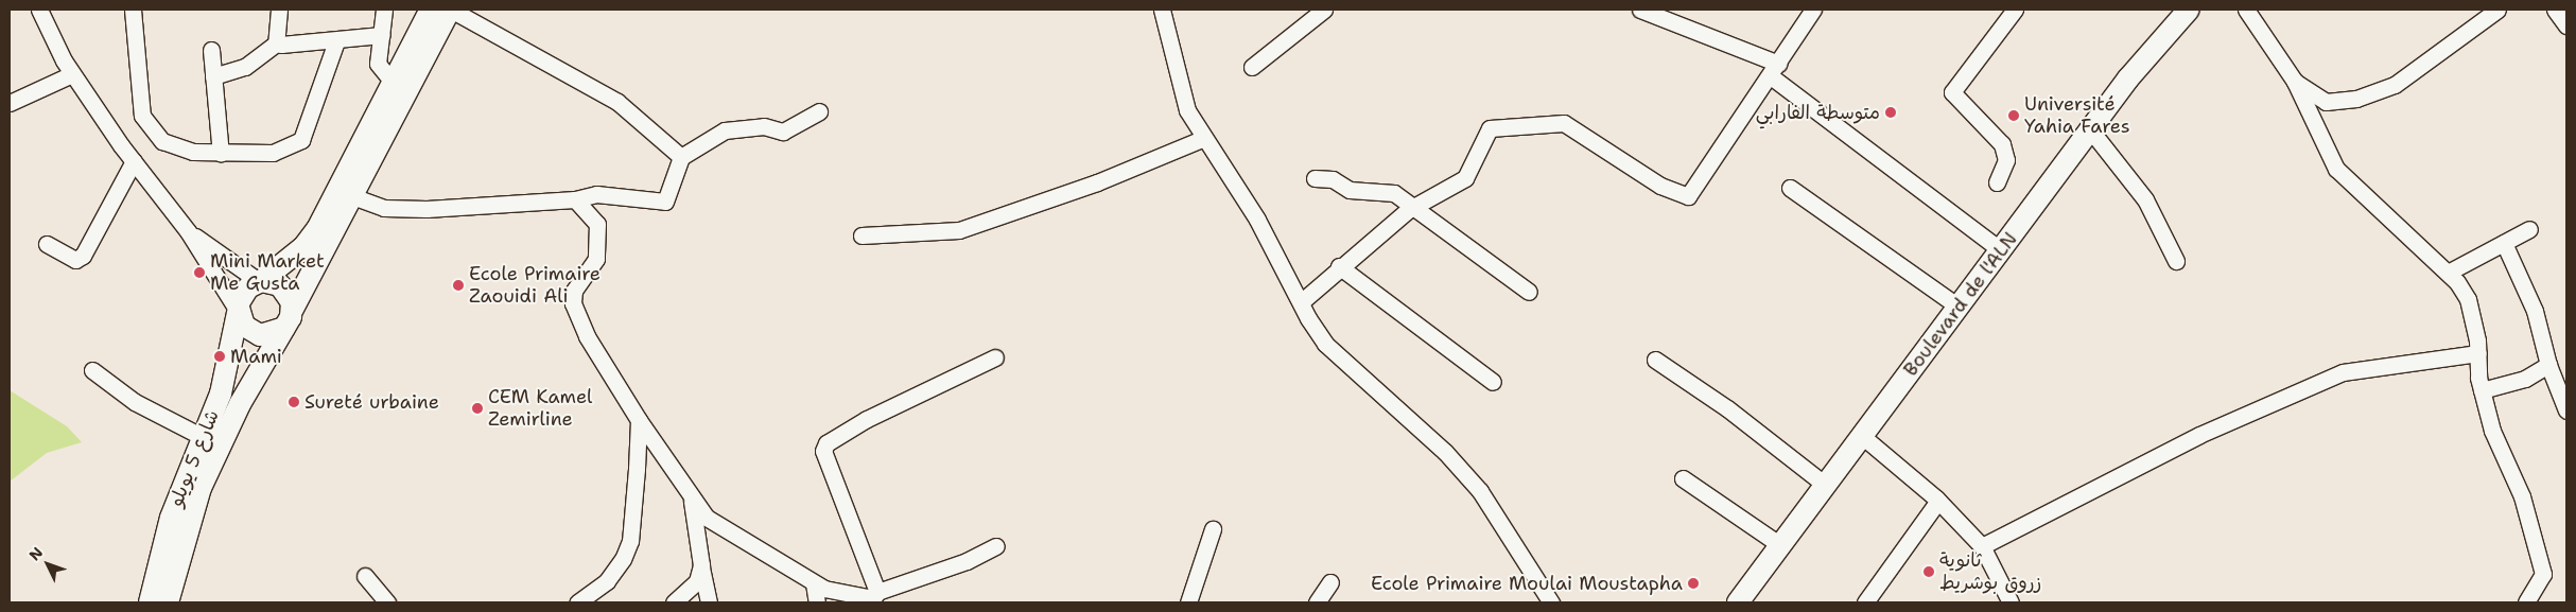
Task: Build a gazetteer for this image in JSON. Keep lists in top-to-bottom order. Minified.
{"streets":{"main road":["Boulevard de l'ALN","شارع 5 يويلو"]},"places":["متوسطة الفارابي","Université Yahia Fares","Mini Market Me Gusta","Ecole Primaire Zaouidi Ali","Mami","Sureté urbaine","CEM Kamel Zemirline","ثانوية زروق بوشريط","Ecole Primaire Moulai Moustapha"],"north":"top left"}
